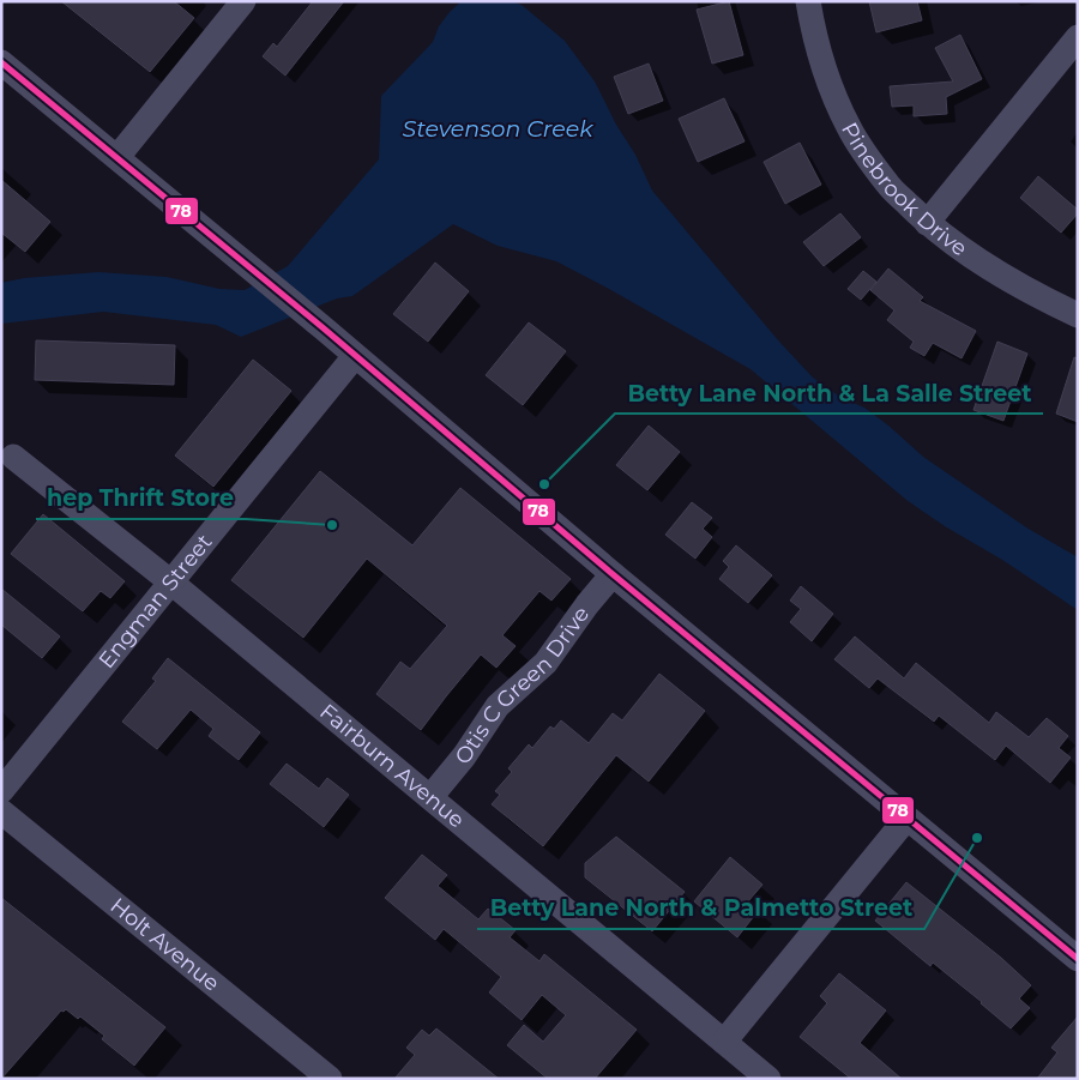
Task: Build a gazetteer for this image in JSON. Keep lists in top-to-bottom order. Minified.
{"streets":{"street":["Pinebrook Drive","Engman Street","Otis C Green Drive","Fairburn Avenue","Holt Avenue"]},"crossings":[["Engman Street","Fairburn Avenue"],["Otis C Green Drive","Fairburn Avenue"]],"water":["Stevenson Creek"],"places":["Betty Lane North & La Salle Street","hep Thrift Store","Betty Lane North & Palmetto Street"],"lines":["transit line 78"]}
